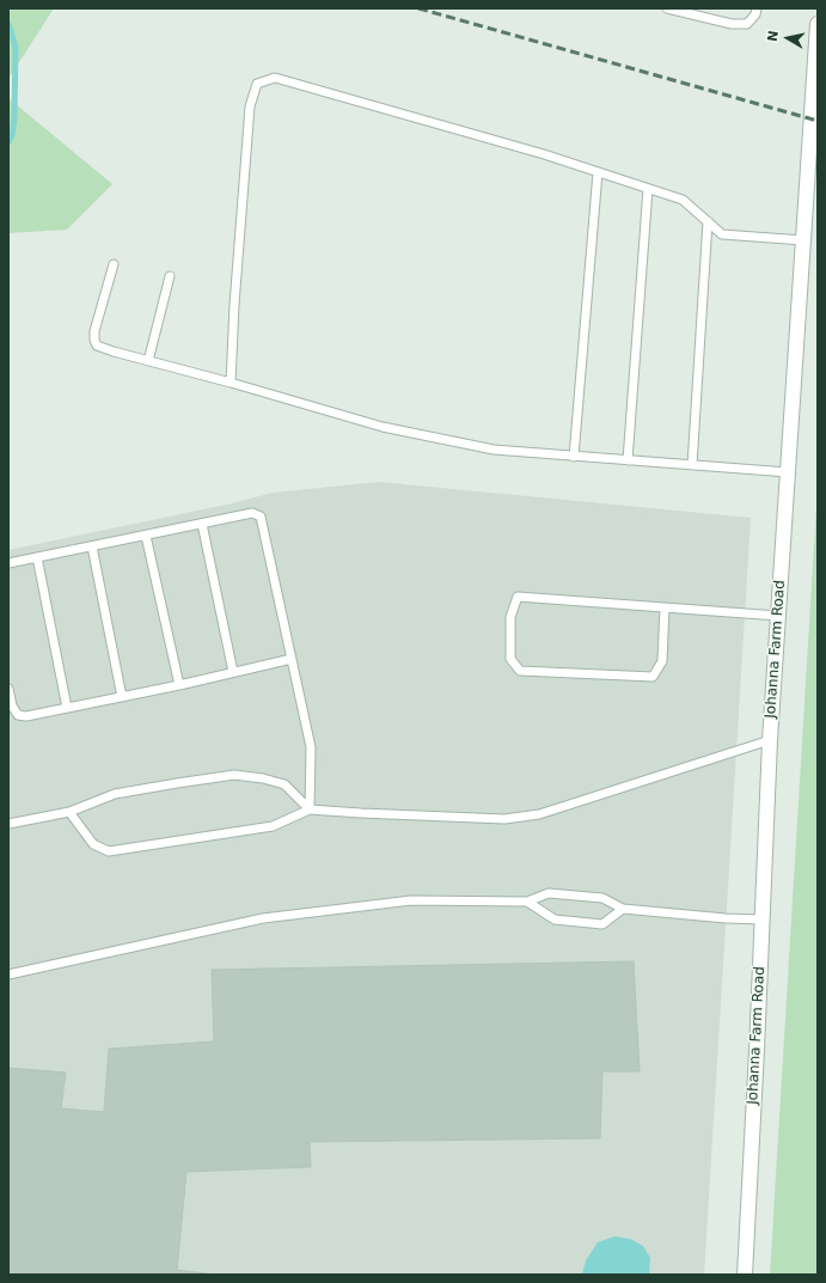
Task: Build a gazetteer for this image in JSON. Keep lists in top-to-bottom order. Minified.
{"streets":{"street":["Johanna Farm Road"]},"north":"left"}
